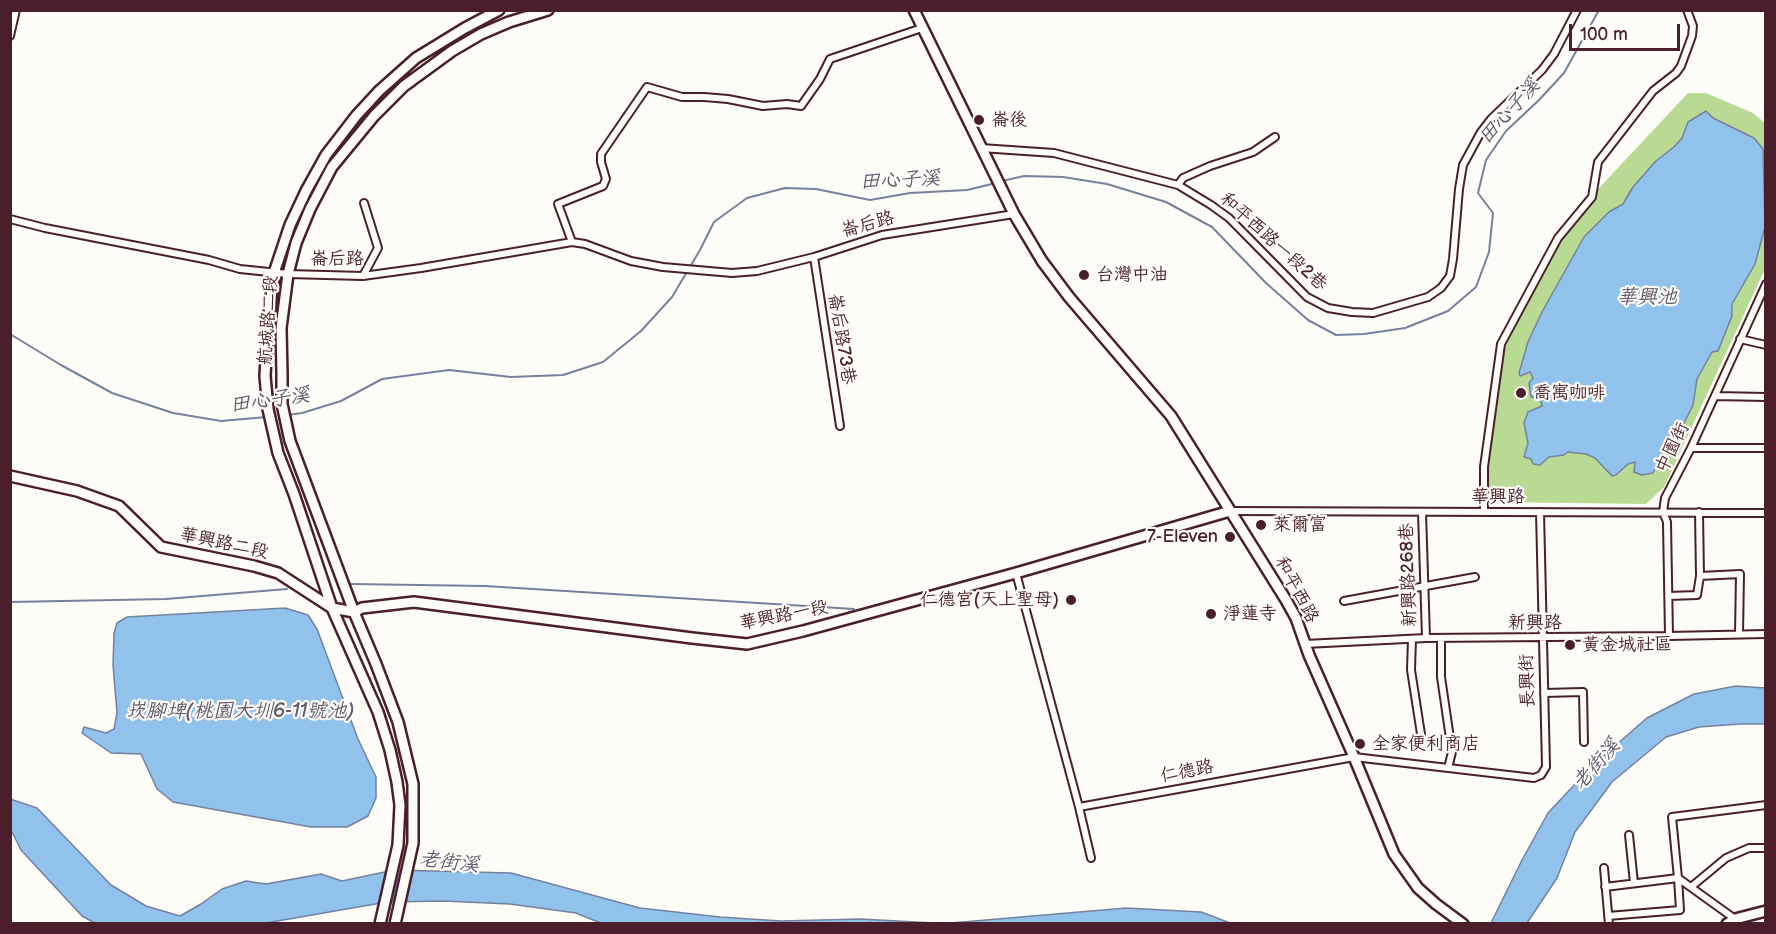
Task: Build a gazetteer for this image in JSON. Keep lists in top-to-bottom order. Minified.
{"streets":{"street":["崙后路","和平西路一段2巷","航城路二段","崙后路73巷","中園街","華興路","華興路二段","新興路268巷","和平西路","華興路一段","新興路","長興街","仁德路"]},"crossings":[["崙后路","航城路二段"],["崙后路","崙后路73巷"],["崙后路","和平西路"],["和平西路一段2巷","和平西路"],["航城路二段","華興路二段"],["航城路二段","華興路一段"],["中園街","華興路"],["中園街","新興路"],["華興路","新興路268巷"],["華興路","和平西路"],["華興路","華興路一段"],["華興路","長興街"],["華興路二段","華興路一段"],["新興路268巷","新興路"],["和平西路","華興路一段"],["和平西路","新興路"],["和平西路","仁德路"],["新興路","長興街"],["長興街","仁德路"]],"water":["田心子溪","華興池","崁腳埤(桃園大圳6-11號池)","老街溪"],"places":["崙後","台灣中油","喬寓咖啡","萊爾富","7-Eleven","仁德宮(天上聖母)","淨蓮寺","黃金城社區","全家便利商店"],"scale_bar":"100 m"}
